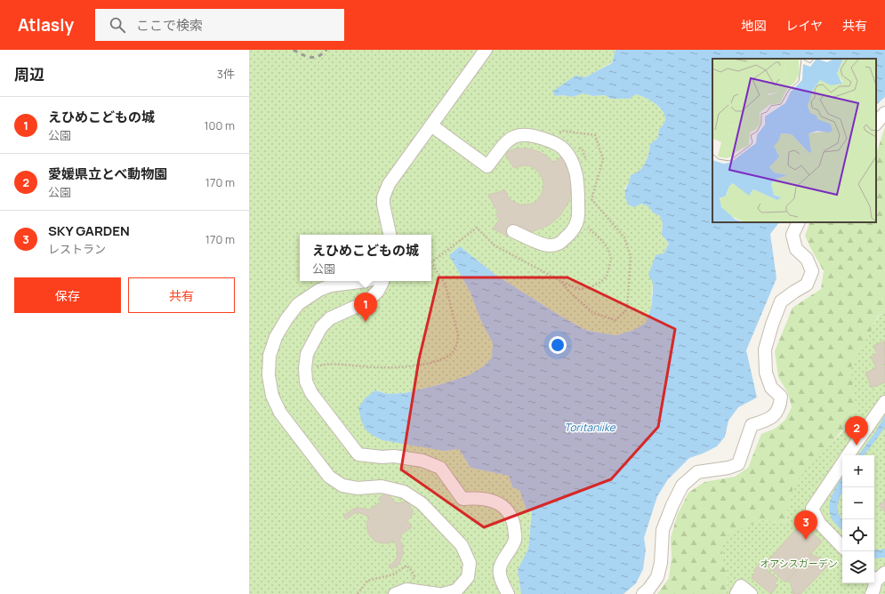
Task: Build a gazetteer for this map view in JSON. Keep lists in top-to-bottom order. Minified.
{"water":["Toritaniike"],"parks":["オアシスガーデン"],"page":{"header":"Atlasly","search":"ここで検索","nav":["地図","レイヤ","共有"],"heading":["周辺","3件"],"list":[{"mark":"1","name":"えひめこどもの城","note":"公園","value":"100 m"},{"mark":"2","name":"愛媛県立とべ動物園","note":"公園","value":"170 m"},{"mark":"3","name":"SKY GARDEN","note":"レストラン","value":"170 m"}],"popup":["えひめこどもの城","公園"],"buttons":["保存","共有"],"pins":["1","2","3"],"map_buttons":["+","−"]}}
